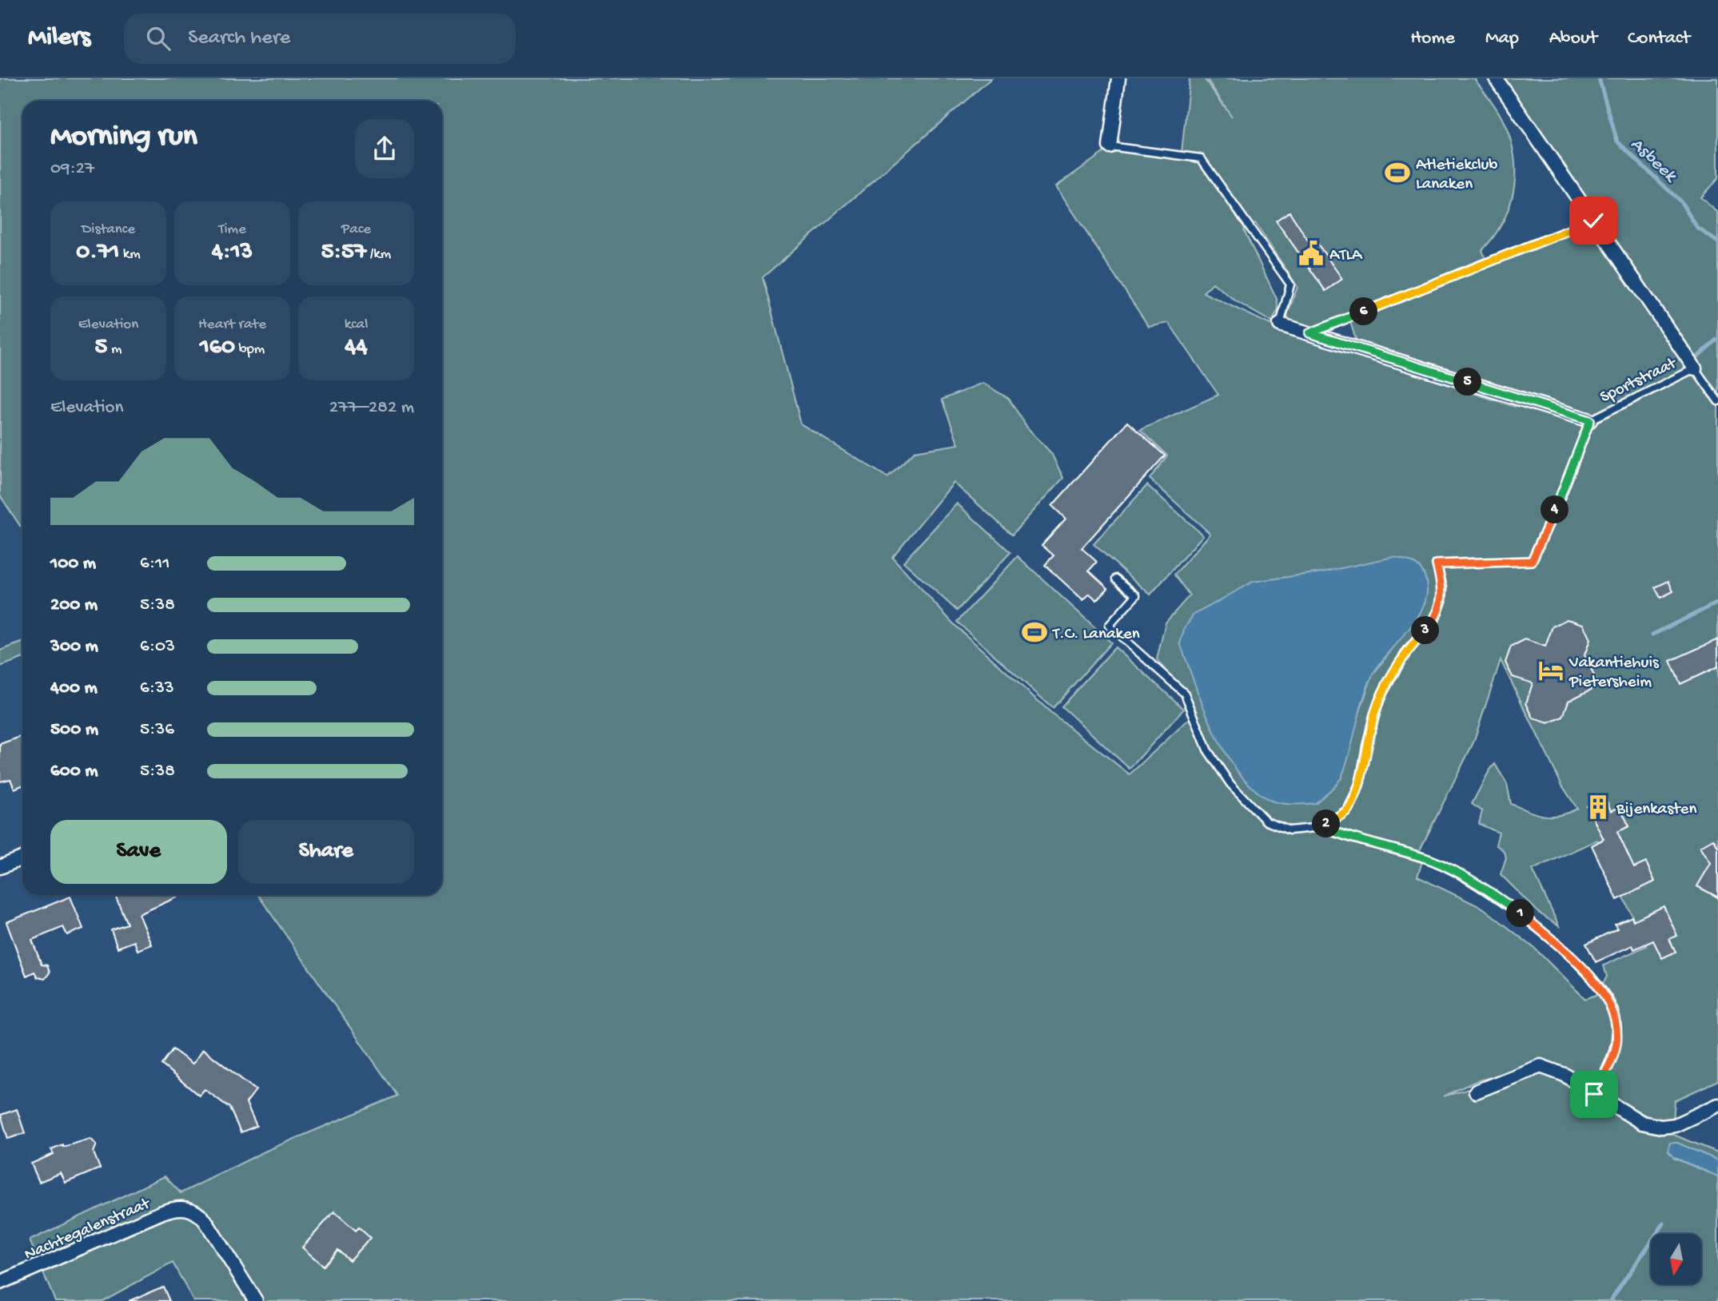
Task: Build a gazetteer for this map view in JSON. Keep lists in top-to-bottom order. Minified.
{"streets":{"street":["Sportstraat","Nachtegalenstraat"]},"water":["Asbeek"],"places":{"sports":["Atletiekclub Lanaken","T.C. Lanaken"],"public building":["ATLA"],"hotel":["Vakantiehuis Pietersheim"],"building":["Bijenkasten"]},"north":"bottom","page":{"header":"Milers","search":"Search here","nav":["Home","Map","About","Contact"],"heading":["Morning run","09:27"],"stats":[["Distance","0.71 km"],["Time","4:13"],["Pace","5:57 /km"],["Elevation","5 m"],["Heart rate","160 bpm"],["kcal","44"]],"pins":["6","5","4","3","2","1"],"chart":["Elevation","277–282 m"],"list":[{"name":"100 m","note":"6:11"},{"name":"200 m","note":"5:38"},{"name":"300 m","note":"6:03"},{"name":"400 m","note":"6:33"},{"name":"500 m","note":"5:36"},{"name":"600 m","note":"5:38"}],"buttons":["Save","Share"]}}
